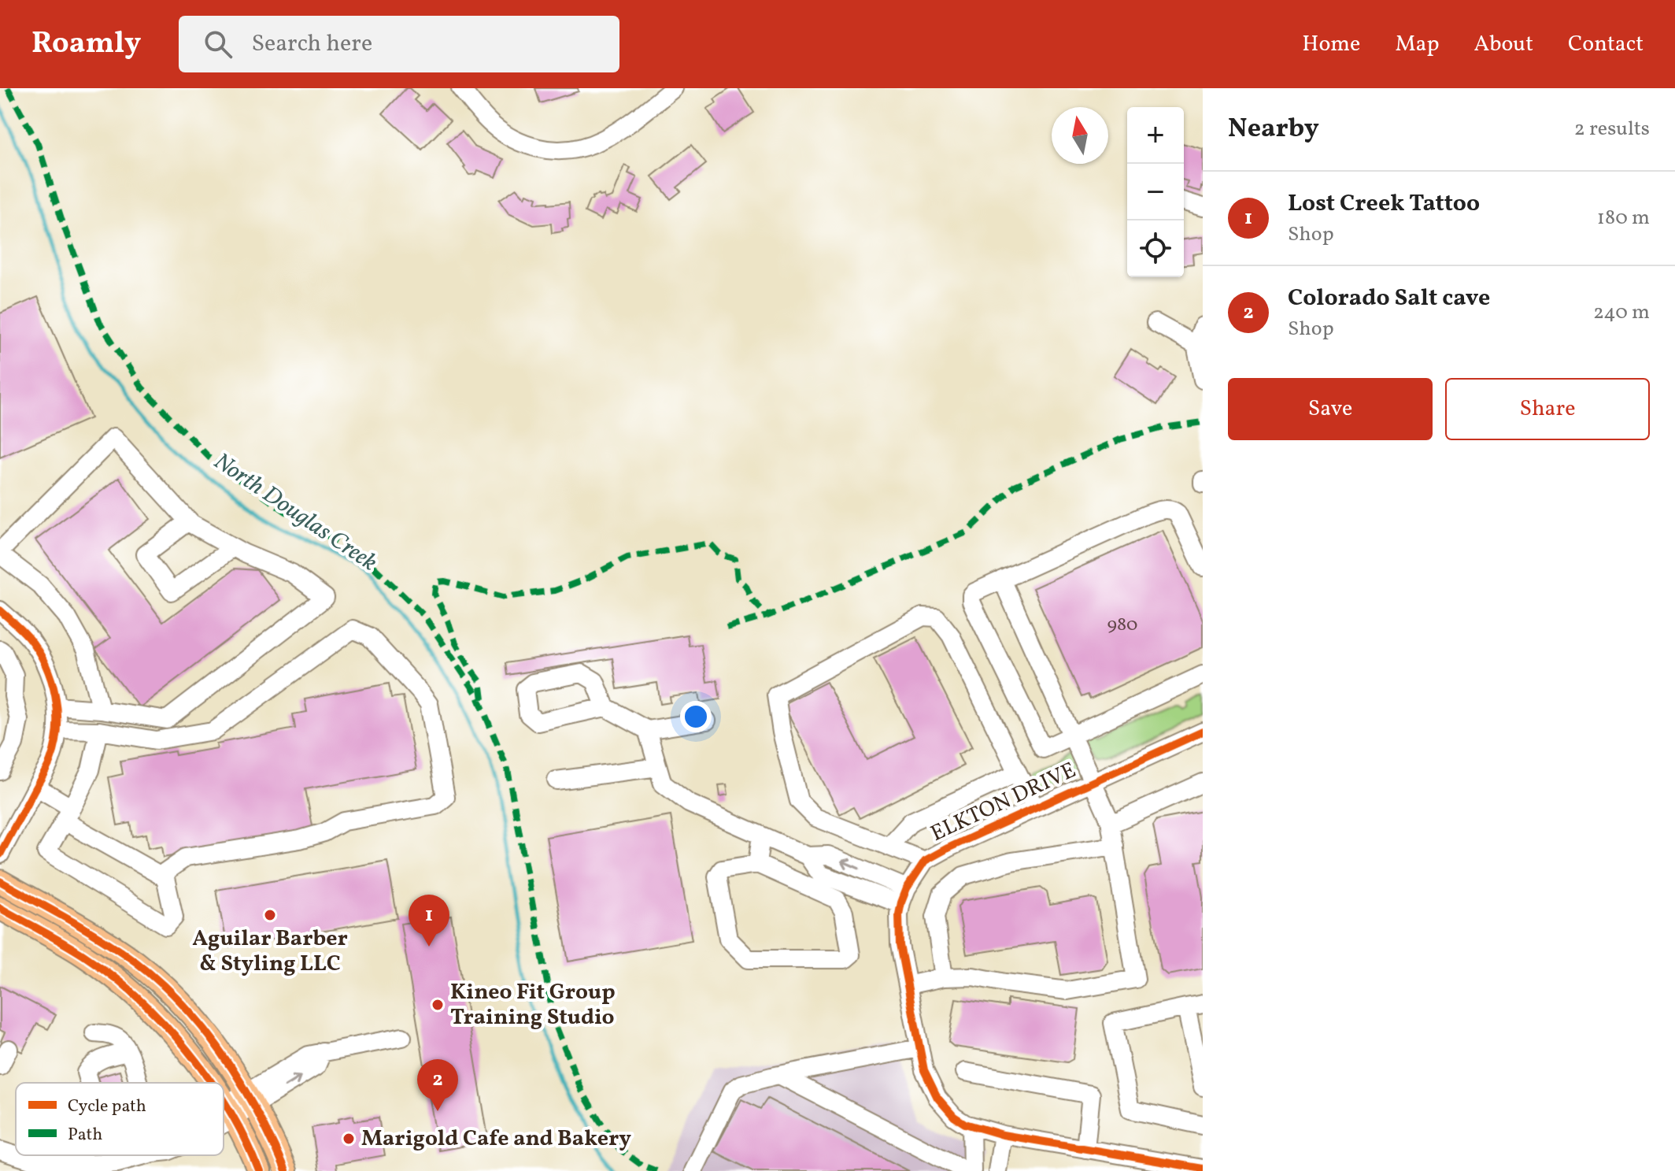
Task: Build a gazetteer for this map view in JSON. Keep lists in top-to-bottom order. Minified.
{"streets":{"street":["ELKTON DRIVE"]},"water":["North Douglas Creek"],"places":["Aguilar Barber & Styling LLC","Kineo Fit Group Training Studio","Marigold Cafe and Bakery"],"house_numbers":["980"],"legend":["Cycle path","Path"],"north":"top","page":{"header":"Roamly","search":"Search here","nav":["Home","Map","About","Contact"],"heading":["Nearby","2 results"],"map_buttons":["+","−"],"list":[{"mark":"1","name":"Lost Creek Tattoo","note":"Shop","value":"180 m"},{"mark":"2","name":"Colorado Salt cave","note":"Shop","value":"240 m"}],"buttons":["Save","Share"],"pins":["1","2"]}}
